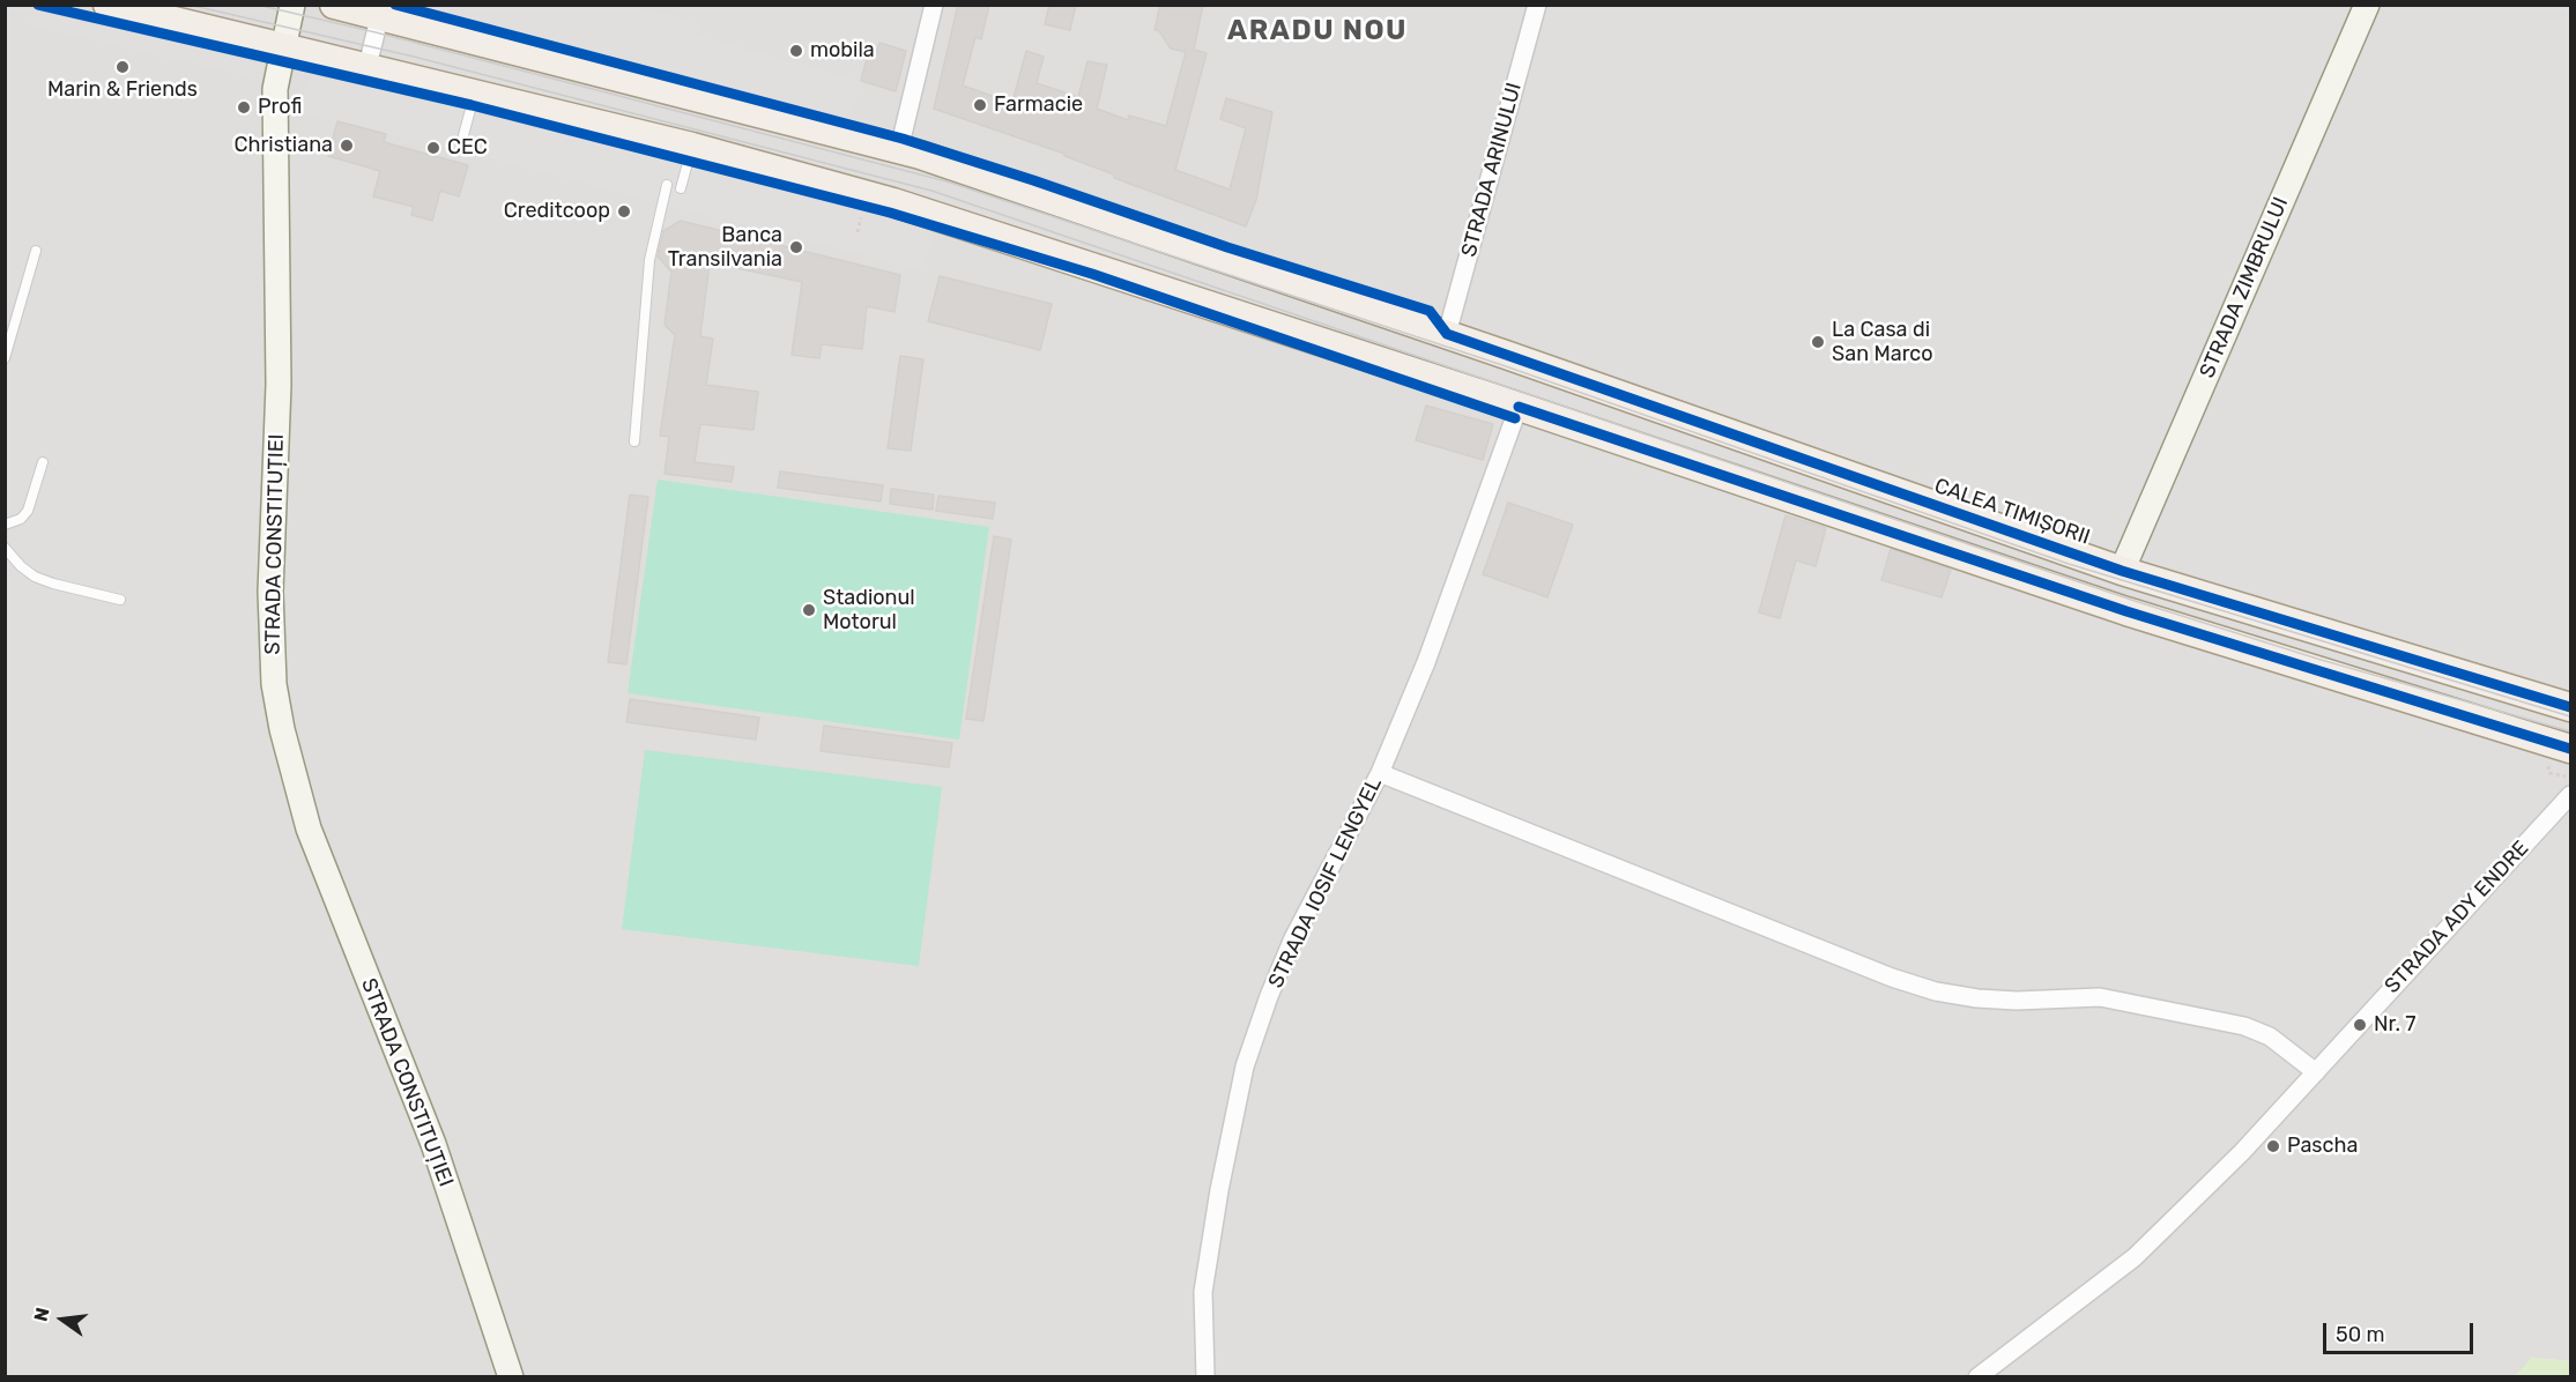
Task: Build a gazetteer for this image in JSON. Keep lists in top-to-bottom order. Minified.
{"streets":{"main road":["CALEA TIMIȘORII"],"street":["STRADA ARINULUI","STRADA ZIMBRULUI","STRADA CONSTITUȚIEI","STRADA IOSIF LENGYEL","STRADA ADY ENDRE"]},"crossings":[["STRADA ARINULUI","CALEA TIMIȘORII"],["STRADA ZIMBRULUI","CALEA TIMIȘORII"]],"districts":["ARADU NOU"],"places":["mobila","Marin & Friends","Farmacie","Profi","Christiana","CEC","Creditcoop","Banca Transilvania","La Casa di San Marco","Stadionul Motorul","Nr. 7","Pascha"],"scale_bar":"50 m","north":"left"}
